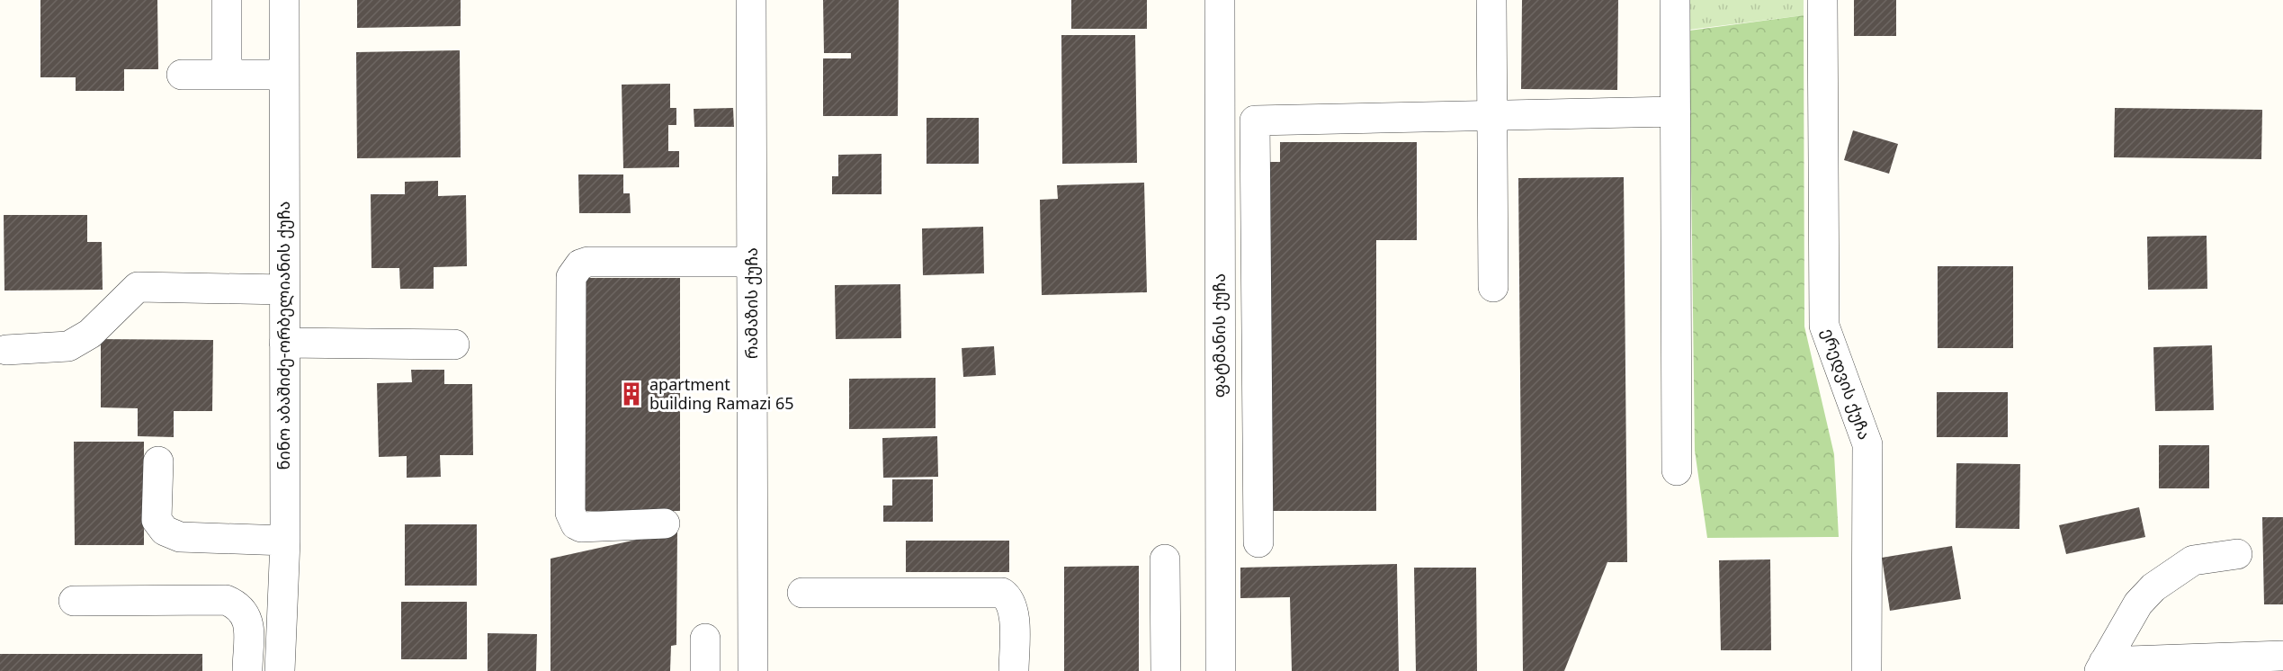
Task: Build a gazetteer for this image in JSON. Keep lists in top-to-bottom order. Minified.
{"streets":{"street":["რამაზის ქუჩა","ნინო აბაშიძე-ორბელიანის ქუჩა","ფატმანის ქუჩა","ერედვის ქუჩა"]},"places":{"building":["apartment building Ramazi 65"]}}
